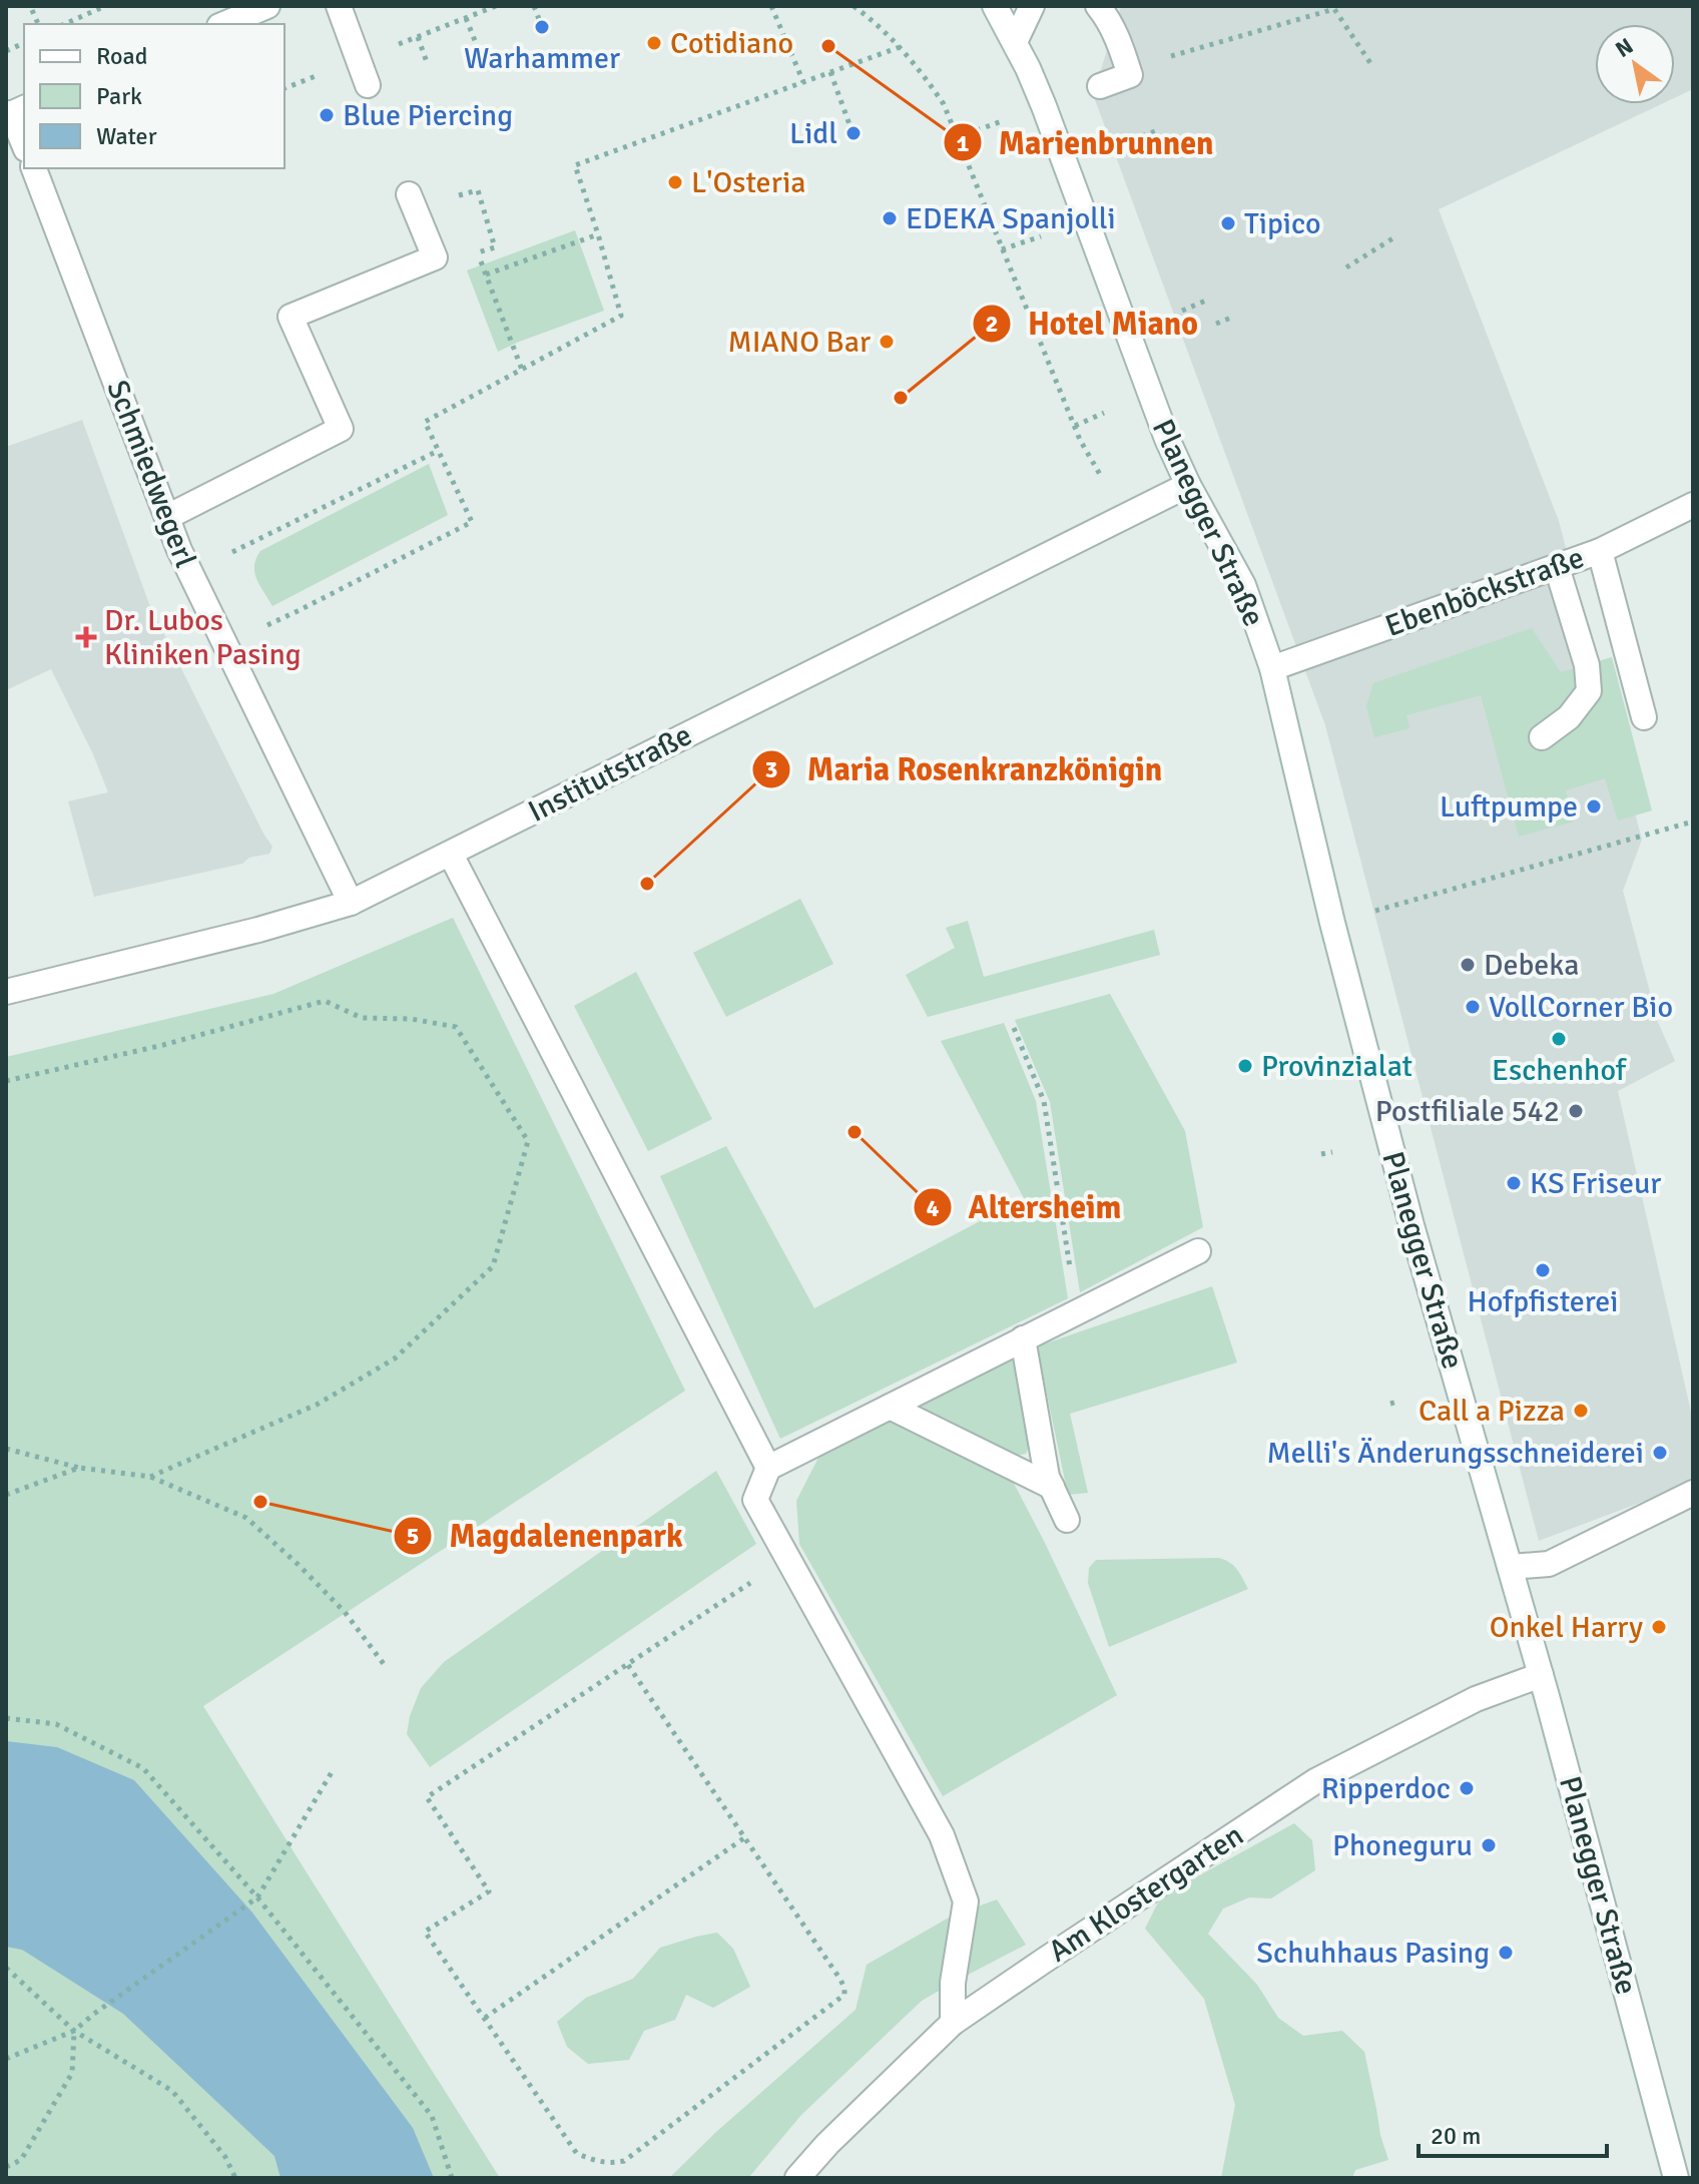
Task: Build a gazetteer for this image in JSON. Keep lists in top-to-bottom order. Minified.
{"streets":{"street":["Schmiedwegerl","Planegger Straße","Ebenböckstraße","Institutstraße","Am Klostergarten"]},"crossings":[["Schmiedwegerl","Institutstraße"],["Planegger Straße","Ebenböckstraße"],["Planegger Straße","Institutstraße"],["Planegger Straße","Am Klostergarten"]],"places":{"other":["Warhammer","Cotidiano","Marienbrunnen","Blue Piercing","Lidl","L'Osteria","EDEKA Spanjolli","Tipico","MIANO Bar","Hotel Miano","Luftpumpe","Maria Rosenkranzkönigin","Debeka","VollCorner Bio","Eschenhof","Provinzialat","Postfiliale 542","Altersheim","KS Friseur","Hofpfisterei","Call a Pizza","Melli's Änderungsschneiderei","Magdalenenpark","Onkel Harry","Ripperdoc","Phoneguru","Schuhhaus Pasing"],"health":["Dr. Lubos Kliniken Pasing"]},"legend":["Road","Park","Water"],"scale_bar":"20 m","north":"top left"}
